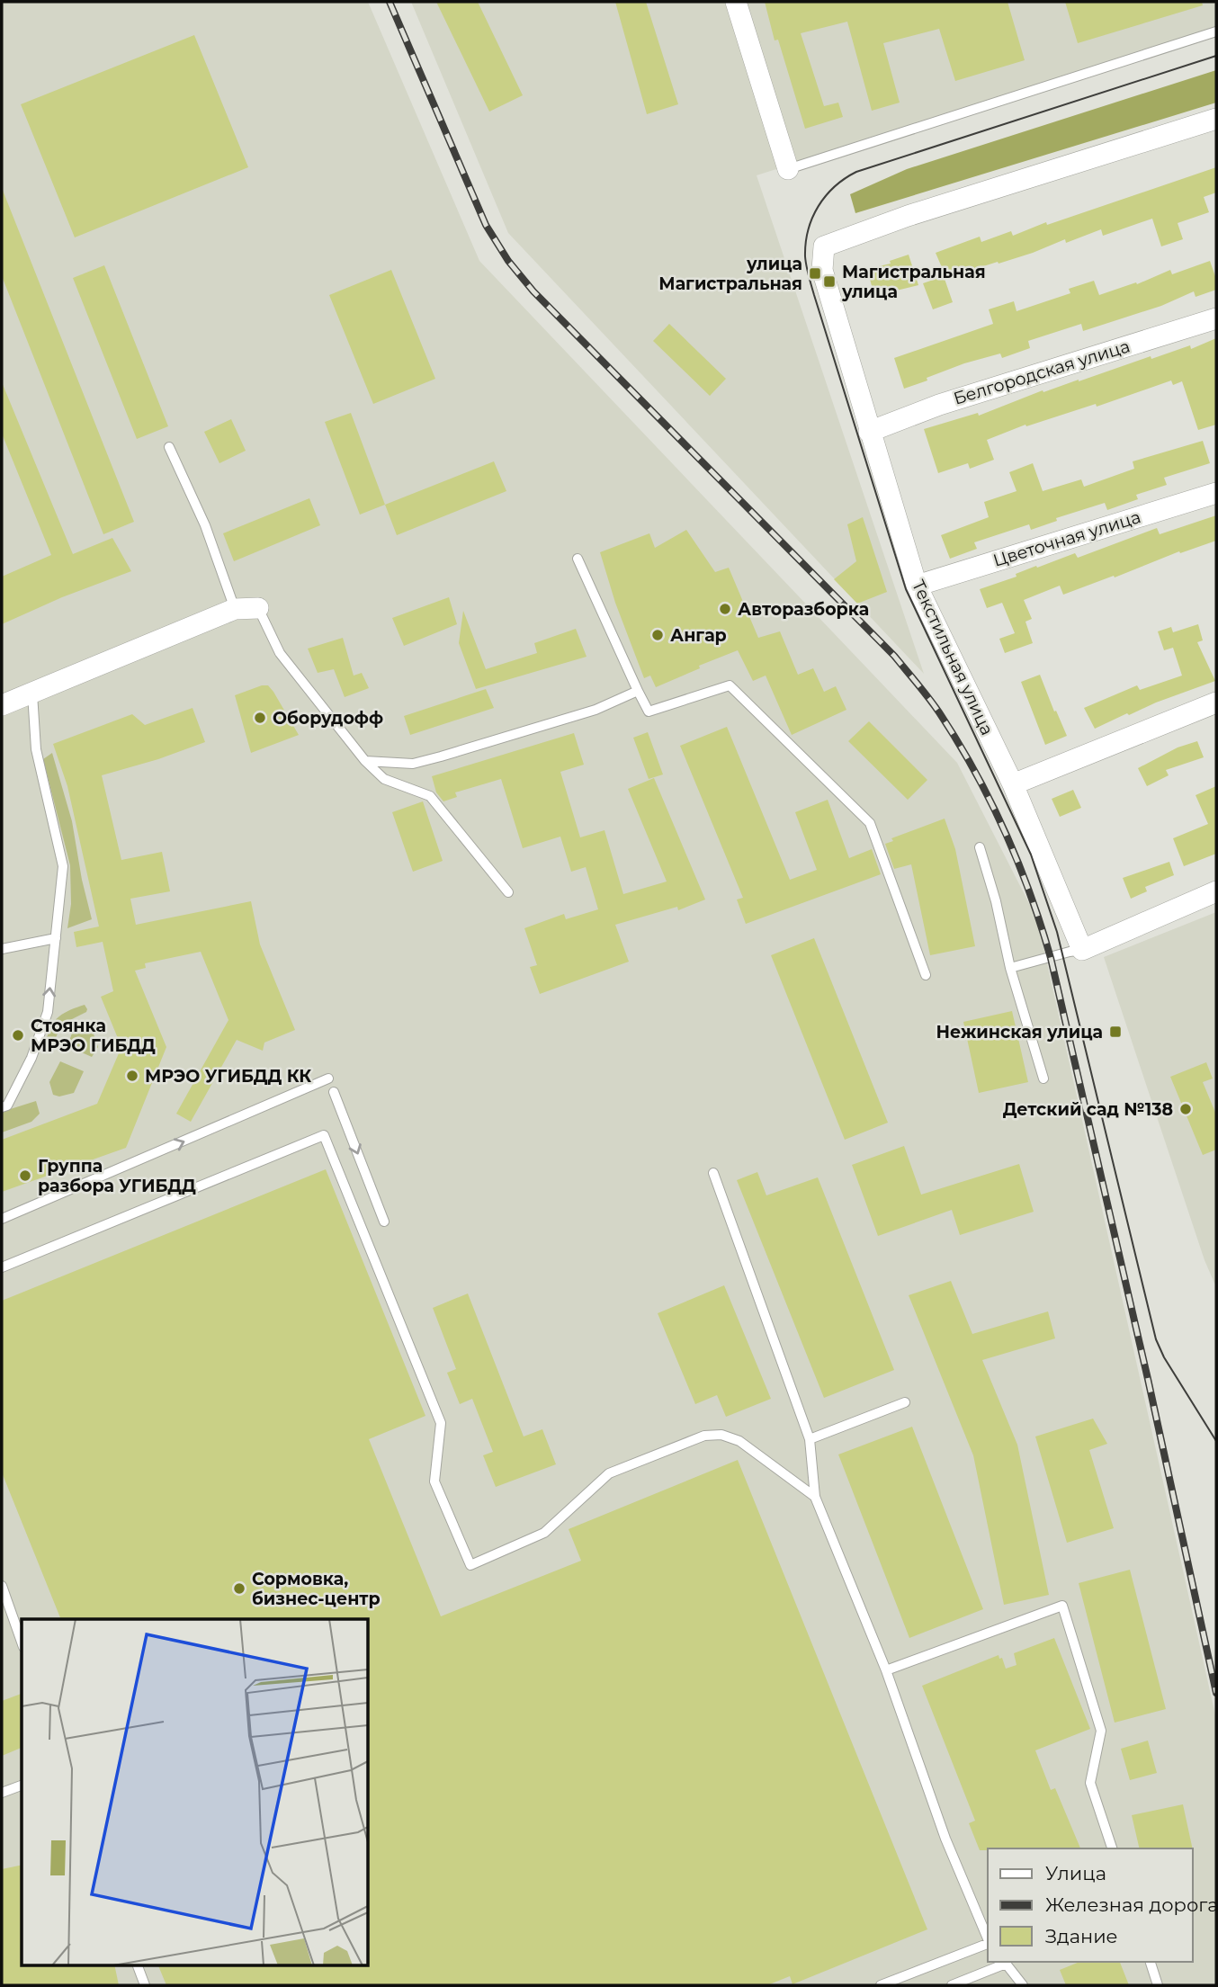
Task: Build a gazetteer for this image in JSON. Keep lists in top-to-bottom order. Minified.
{"streets":{"street":["Белгородская улица","Цветочная улица","Текстильная улица"]},"crossings":[["Белгородская улица","Текстильная улица"],["Цветочная улица","Текстильная улица"]],"places":{"transit":["улица Магистральная","Магистральная улица","Нежинская улица"],"other":["Авторазборка","Ангар","Оборудофф","Стоянка МРЭО ГИБДД","МРЭО УГИБДД КК","Детский сад №138","Группа разбора УГИБДД","Сормовка, бизнес-центр"]},"legend":["Улица","Железная дорога","Здание"]}
